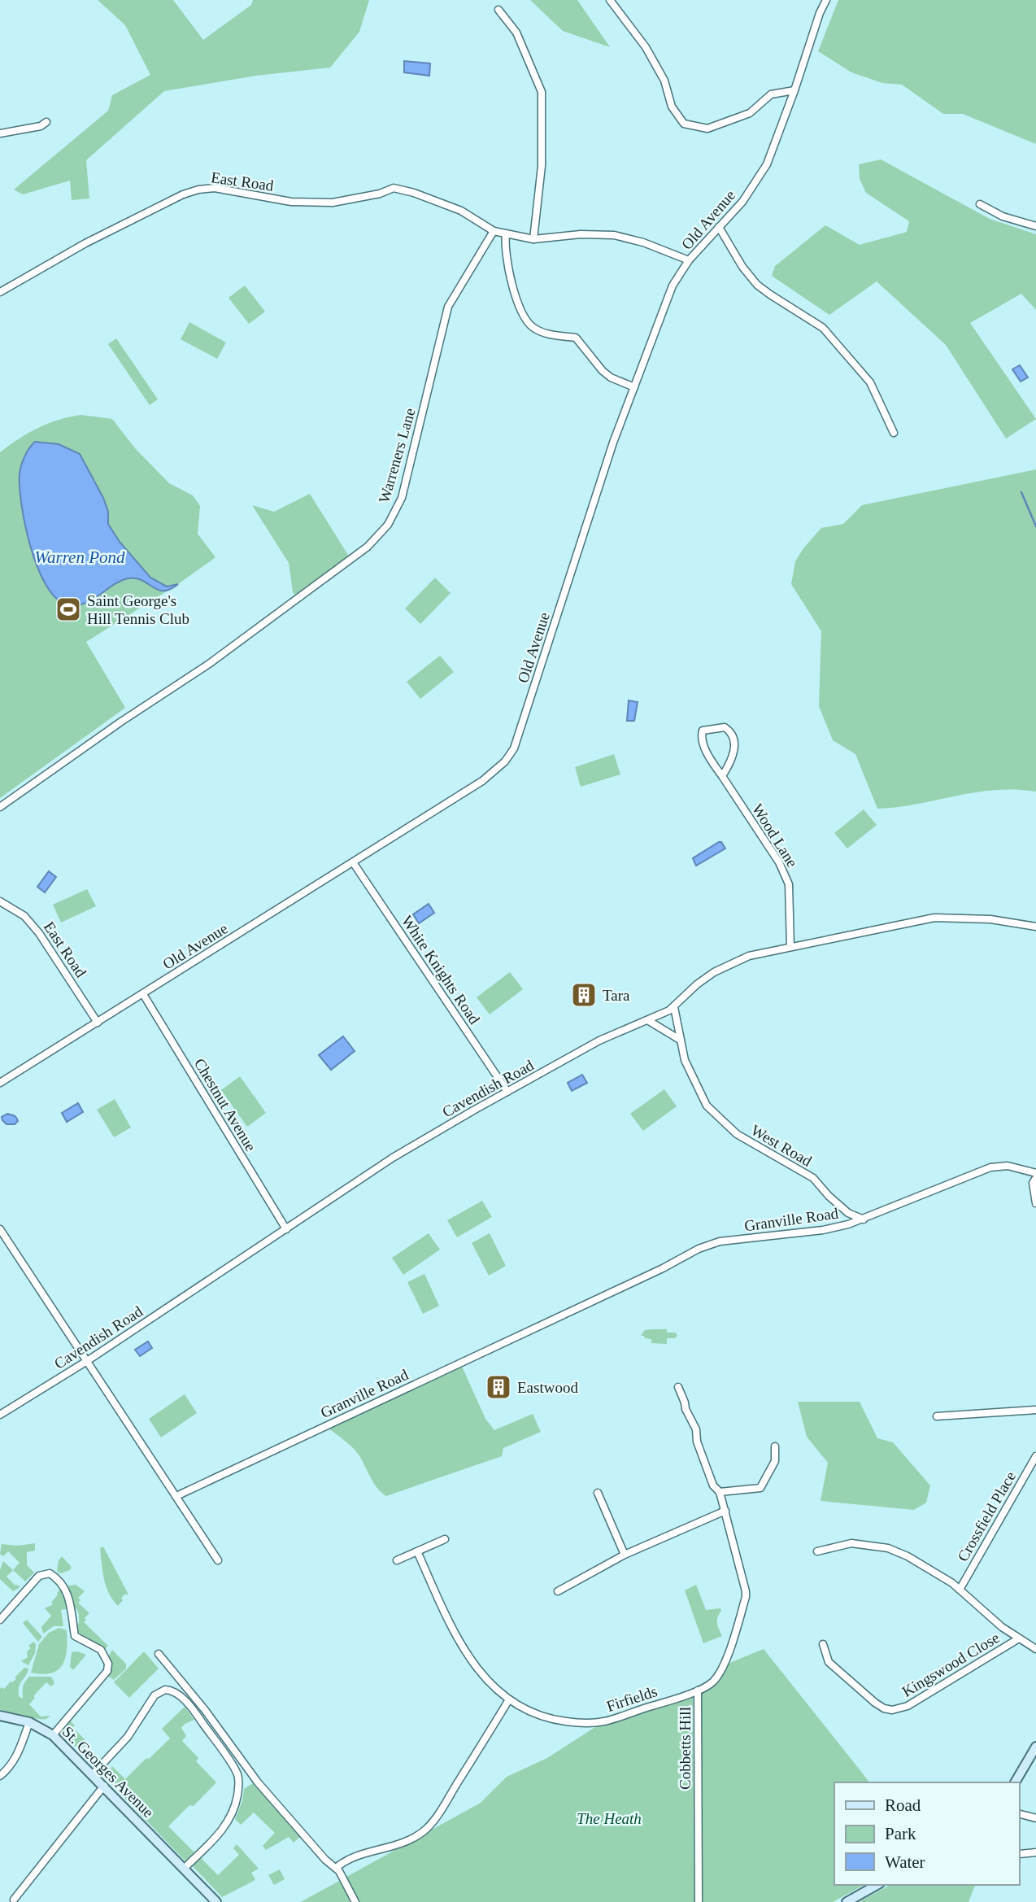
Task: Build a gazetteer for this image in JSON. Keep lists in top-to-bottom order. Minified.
{"streets":{"main road":["St. Georges Avenue"],"street":["East Road","Old Avenue","Warreners Lane","Wood Lane","White Knights Road","Cavendish Road","Chestnut Avenue","West Road","Granville Road","Crossfield Place","Kingswood Close","Firfields","Cobbetts Hill"]},"crossings":[["East Road","Old Avenue"],["East Road","Warreners Lane"],["Old Avenue","White Knights Road"],["Old Avenue","Chestnut Avenue"],["Wood Lane","Cavendish Road"],["White Knights Road","Cavendish Road"],["Cavendish Road","Chestnut Avenue"],["Cavendish Road","West Road"],["West Road","Granville Road"],["Firfields","Cobbetts Hill"]],"water":["Warren Pond"],"parks":["The Heath"],"places":{"sports":["Saint George's Hill Tennis Club"],"building":["Tara","Eastwood"]},"legend":["Road","Park","Water"]}
